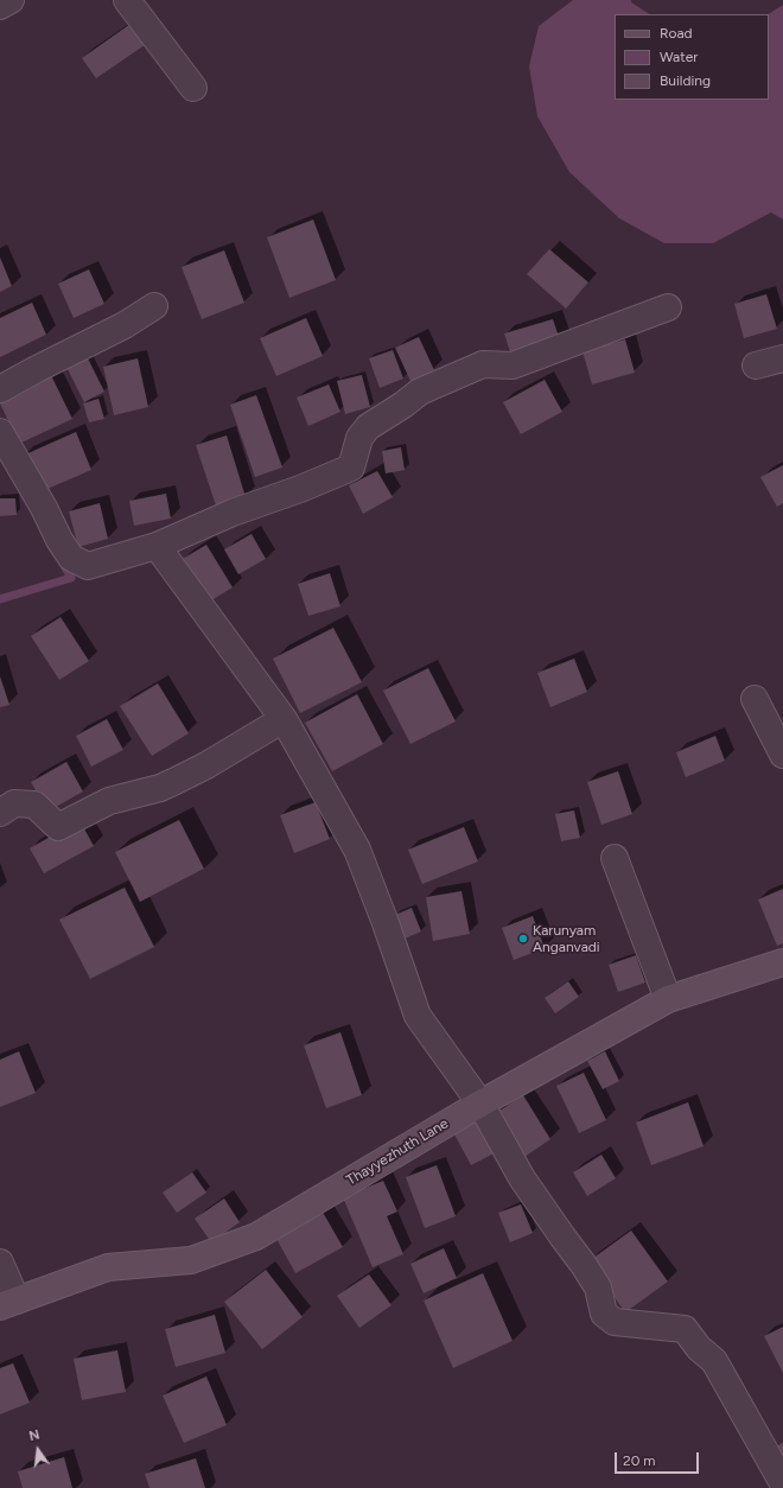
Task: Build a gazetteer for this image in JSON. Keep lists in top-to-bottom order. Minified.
{"streets":{"street":["Thayyezhuth Lane"]},"places":["Karunyam Anganvadi"],"legend":["Road","Water","Building"],"scale_bar":"20 m","north":"top"}
